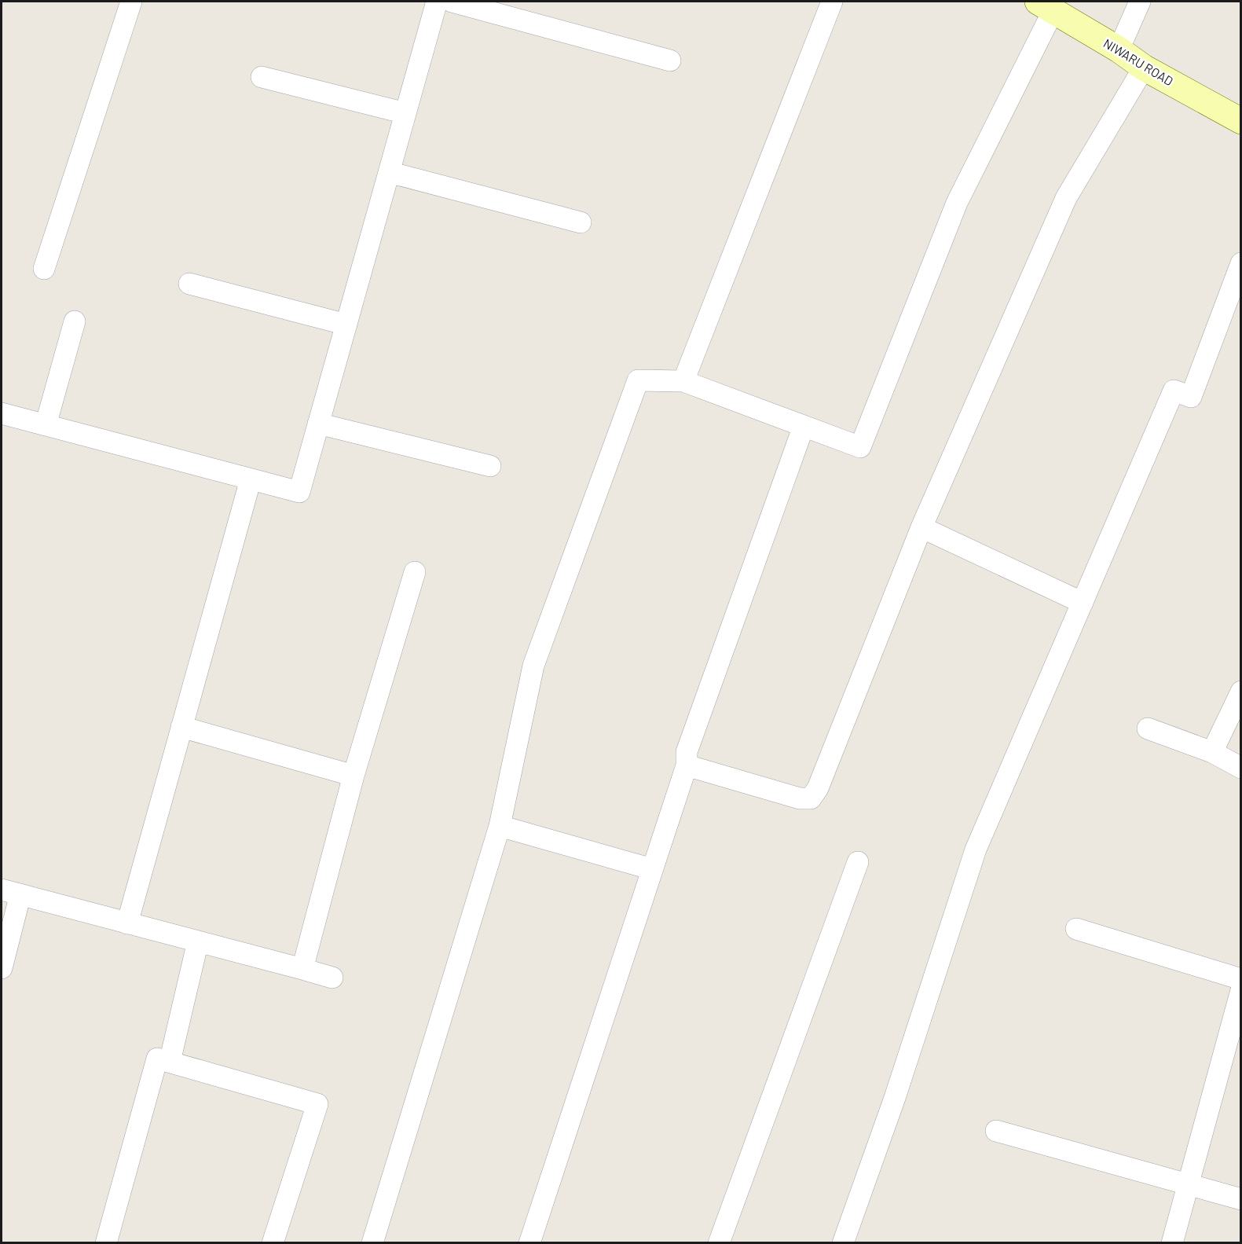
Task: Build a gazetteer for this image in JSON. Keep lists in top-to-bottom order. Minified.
{"streets":{"street":["NIWARU ROAD"]}}
